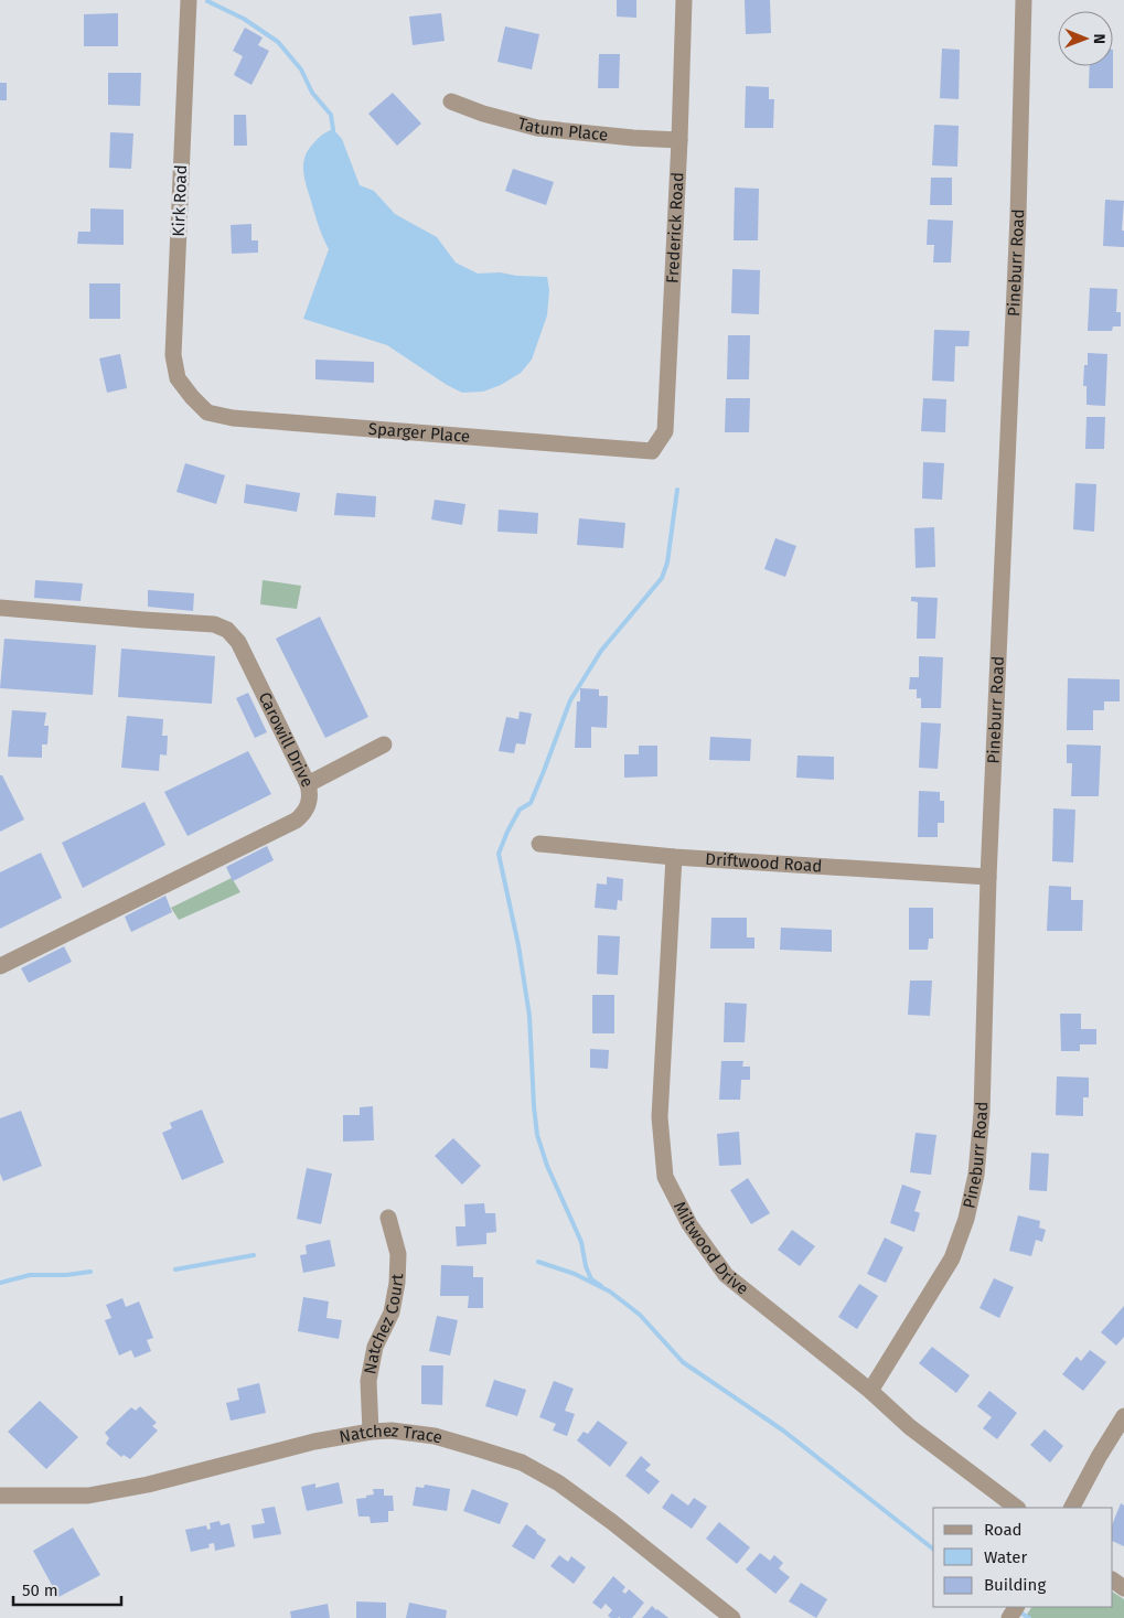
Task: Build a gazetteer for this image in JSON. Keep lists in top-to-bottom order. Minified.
{"streets":{"street":["Tatum Place","Kirk Road","Frederick Road","Pineburr Road","Sparger Place","Carowill Drive","Driftwood Road","Miltwood Drive","Natchez Court","Natchez Trace"]},"crossings":[["Tatum Place","Frederick Road"],["Kirk Road","Sparger Place"],["Frederick Road","Sparger Place"],["Pineburr Road","Driftwood Road"],["Pineburr Road","Miltwood Drive"],["Driftwood Road","Miltwood Drive"],["Natchez Court","Natchez Trace"]],"legend":["Road","Water","Building"],"scale_bar":"50 m","north":"right"}
